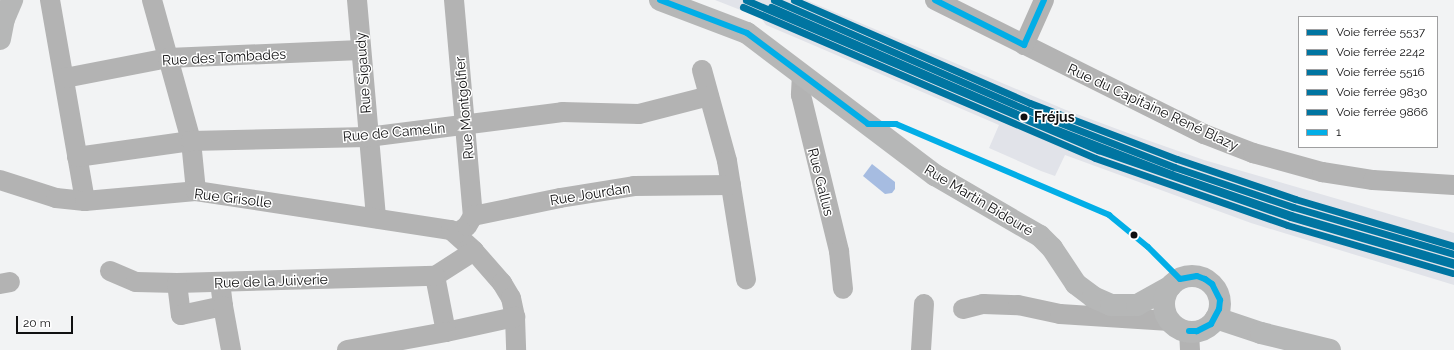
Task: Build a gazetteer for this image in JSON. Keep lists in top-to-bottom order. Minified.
{"streets":{"main road":["Rue Martin Bidouré"],"street":["Rue des Tombades","Rue Sigaudy","Rue du Capitaine René Blazy","Rue Montgolfier","Rue de Camelin","Rue Gallus","Rue Jourdan","Rue Grisolle","Rue de la Juiverie"]},"crossings":[["Rue des Tombades","Rue Sigaudy"],["Rue Sigaudy","Rue de Camelin"],["Rue Sigaudy","Rue Grisolle"],["Rue Montgolfier","Rue de Camelin"],["Rue Montgolfier","Rue Jourdan"],["Rue Gallus","Rue Martin Bidouré"]],"places":["Fréjus"],"lines":["rail line 5537","rail line 2242","rail line 9866","transit line 1","rail line 5516","rail line 9830"],"legend":["Voie ferrée 5537","Voie ferrée 2242","Voie ferrée 5516","Voie ferrée 9830","Voie ferrée 9866","1"],"scale_bar":"20 m"}
